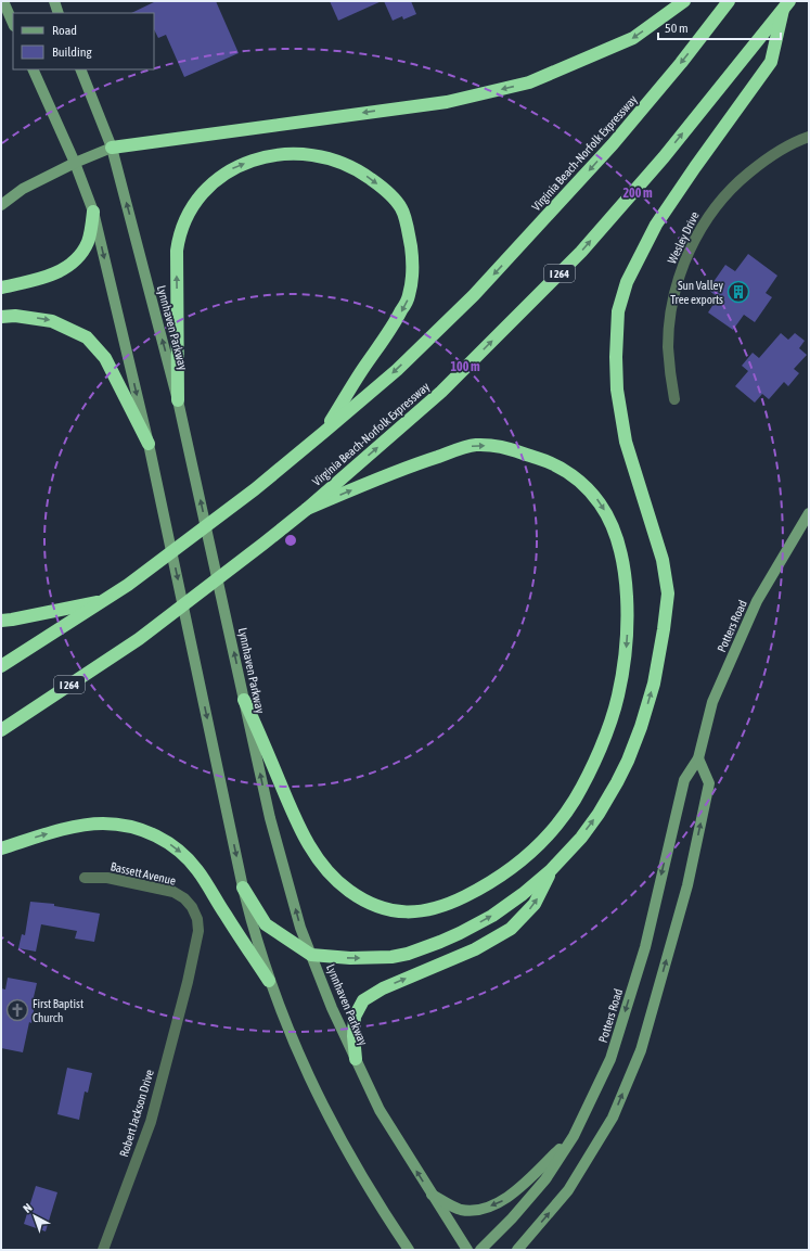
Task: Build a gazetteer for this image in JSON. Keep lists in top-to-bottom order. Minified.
{"streets":{"highway":["Virginia Beach-Norfolk Expressway","I 264"],"main road":["Lynnhaven Parkway","Potters Road"],"street":["Wesley Drive","Bassett Avenue","Robert Jackson Drive"]},"crossings":[["Bassett Avenue","Robert Jackson Drive"]],"places":{"building":["Sun Valley Tree exports"],"church":["First Baptist Church"]},"legend":["Road","Building"],"scale_bar":"50 m","north":"top left","rings":["200 m","100 m"]}
